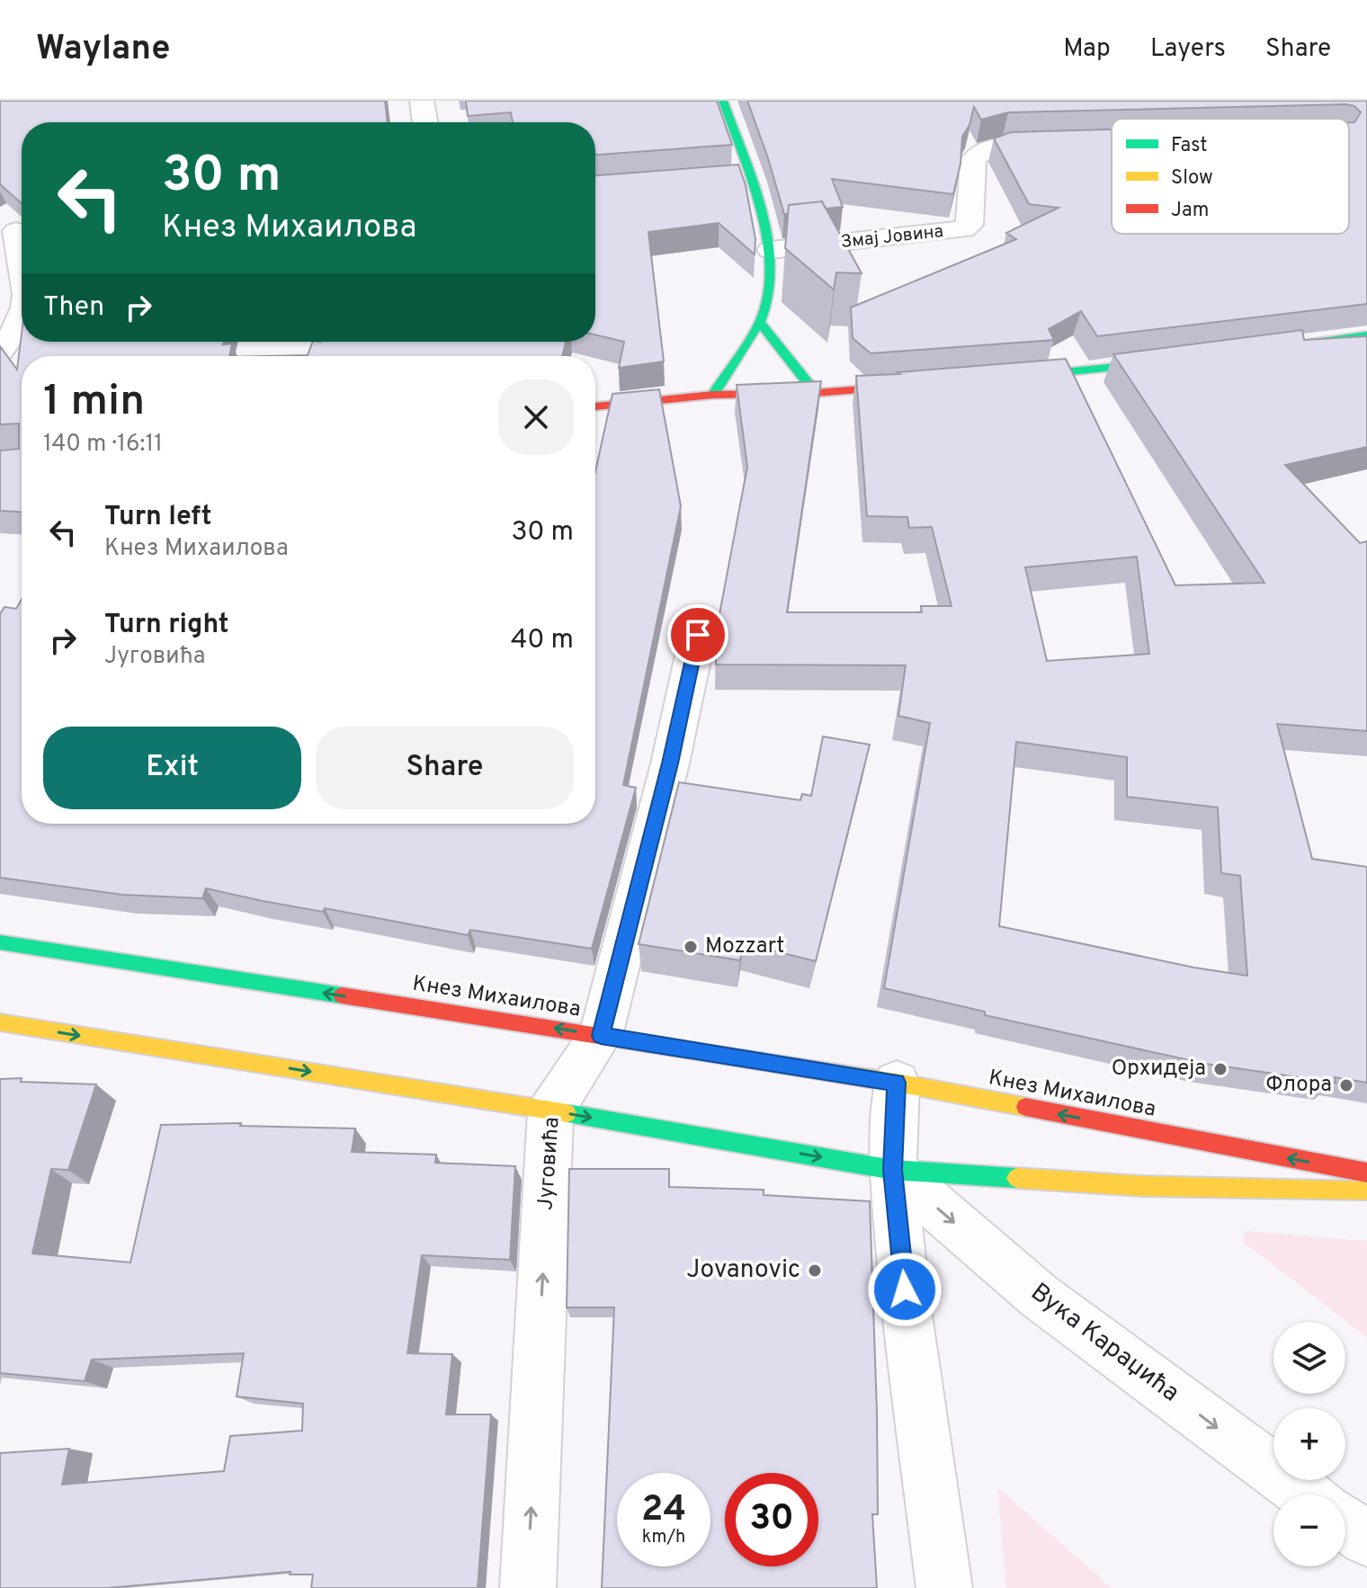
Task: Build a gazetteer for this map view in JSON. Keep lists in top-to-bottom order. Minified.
{"streets":{"street":["Змај Јовина","Кнез Михаилова","Југовића","Вука Караџића"]},"crossings":[["Кнез Михаилова","Југовића"]],"one_way":["Југовића","Вука Караџића"],"places":["Mozzart","Орхидеја","Флора","Jovanovic"],"legend":["Fast","Slow","Jam"],"page":{"header":"Waylane","nav":["Map","Layers","Share"],"turn":["30 m","Кнез Михаилова"],"then":"Then","heading":["1 min","140 m · 16:11"],"list":[{"name":"Turn left","note":"Кнез Михаилова","value":"30 m"},{"name":"Turn right","note":"Југовића","value":"40 m"}],"buttons":["Exit","Share"],"map_buttons":["+","−"],"speed":"24 km/h","limit":"30"}}
